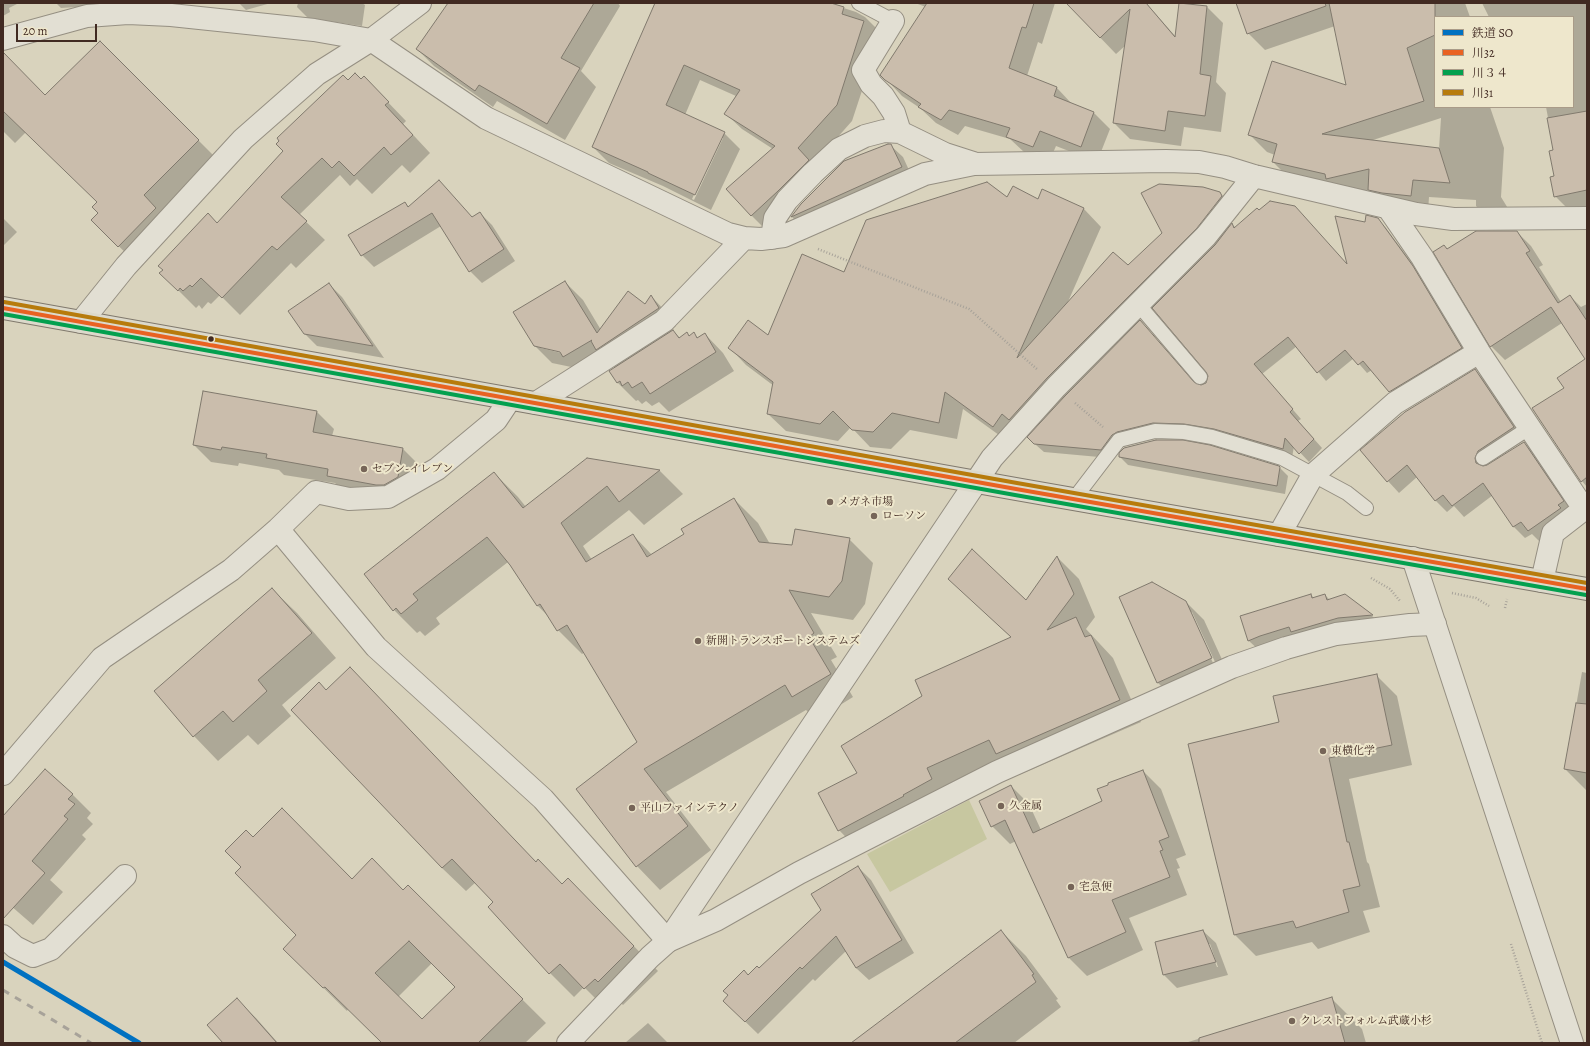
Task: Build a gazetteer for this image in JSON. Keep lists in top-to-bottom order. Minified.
{"places":["セブン-イレブン","メガネ市場","ローソン","新開トランスポートシステムズ","東横化学","久金属","平山ファインテクノ","宅急便","クレストフォルム武蔵小杉"],"lines":["transit line 川31","transit line 川32","transit line 川３４","rail line SO"],"legend":["鉄道 SO","川32","川３４","川31"],"scale_bar":"20 m"}
